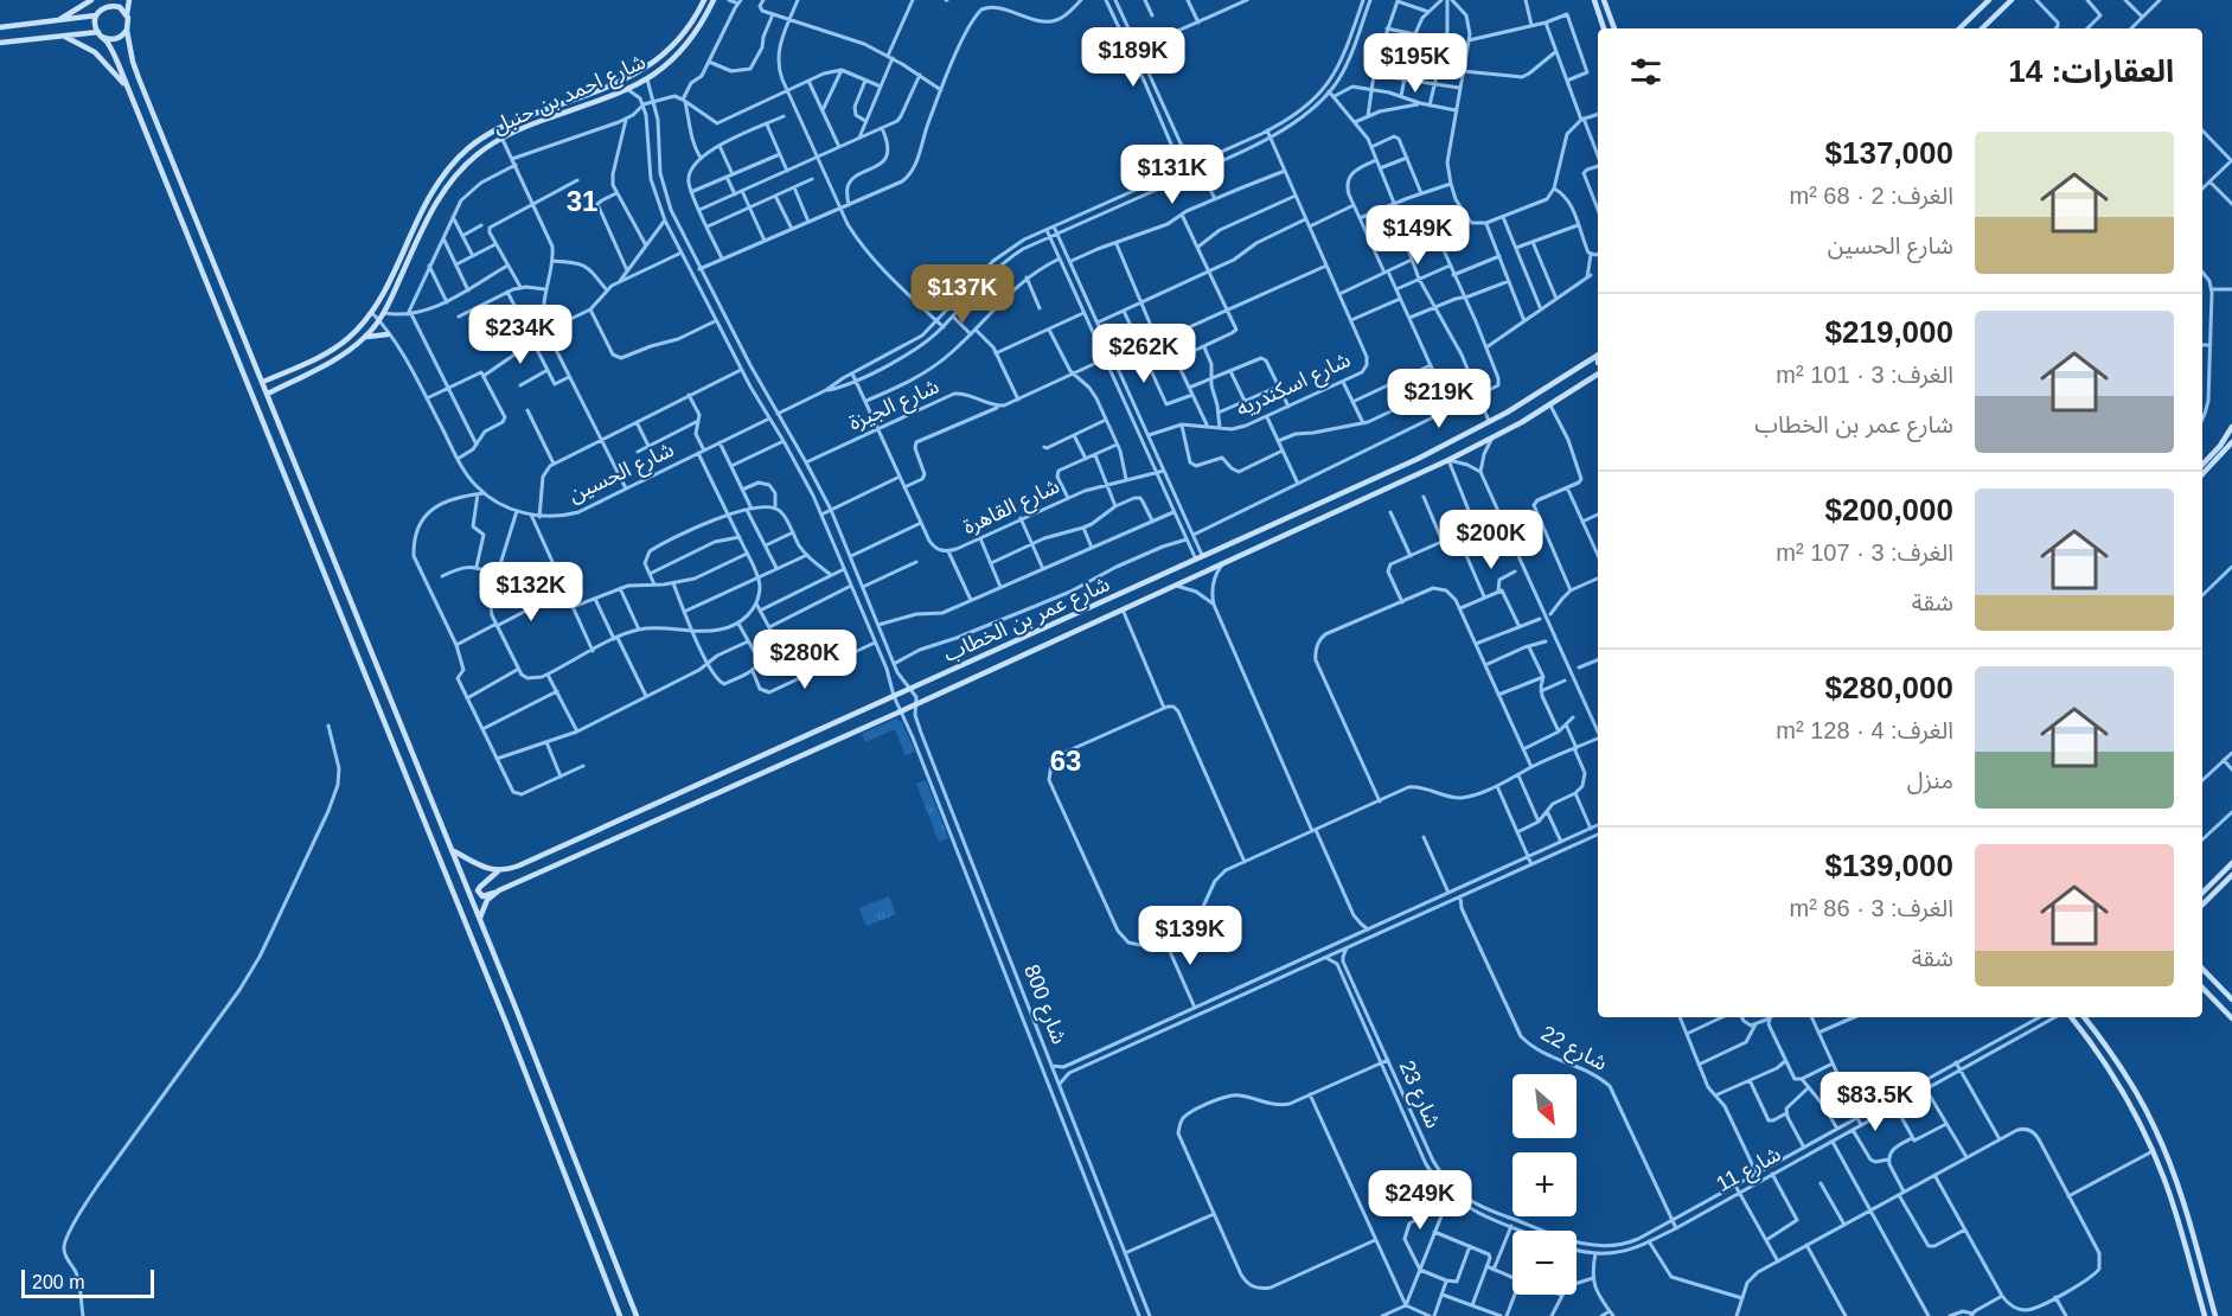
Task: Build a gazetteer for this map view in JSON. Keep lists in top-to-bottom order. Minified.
{"streets":{"street":["شارع احمد بن حنبل","شارع اسكندريه","شارع الجيزة","شارع الحسين","شارع القاهرة","شارع عمر بن الخطاب","شارع 800","شارع 22","شارع 23","شارع 11"]},"crossings":[["شارع احمد بن حنبل","شارع الحسين"],["شارع احمد بن حنبل","شارع 800"],["شارع الجيزة","شارع القاهرة"],["شارع الجيزة","شارع 800"],["شارع الحسين","شارع 800"],["شارع عمر بن الخطاب","شارع 800"],["شارع 22","شارع 23"],["شارع 22","شارع 11"],["شارع 23","شارع 11"]],"districts":["31","63"],"scale_bar":"200 m","north":"bottom right","page":{"price":["$189K","$195K","$131K","$149K","$137K","$234K","$262K","$219K","$200K","$132K","$280K","$139K","$83.5K","$249K"],"heading":"العقارات: 14","list":[{"name":"$137,000","note":"الغرف: 2 · 68 m² · شارع الحسين"},{"name":"$219,000","note":"الغرف: 3 · 101 m² · شارع عمر بن الخطاب"},{"name":"$200,000","note":"الغرف: 3 · 107 m² · شقة"},{"name":"$280,000","note":"الغرف: 4 · 128 m² · منزل"},{"name":"$139,000","note":"الغرف: 3 · 86 m² · شقة"}],"map_buttons":["+","−"],"scale":"200 m"}}
